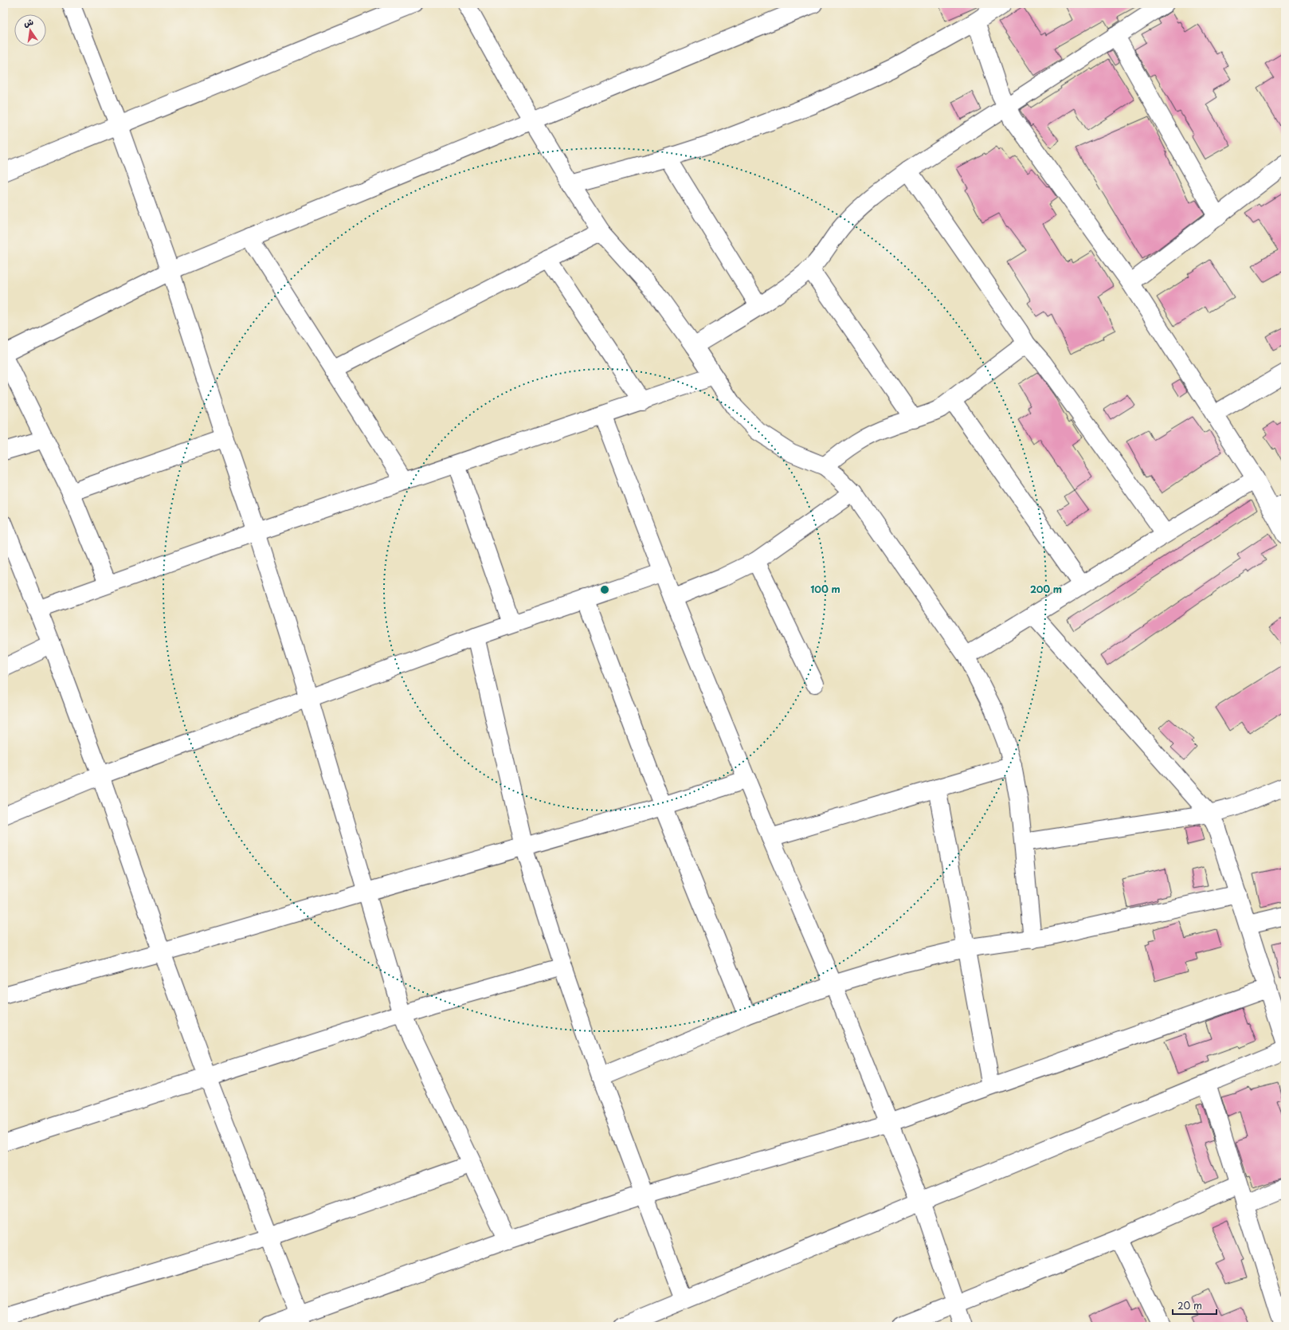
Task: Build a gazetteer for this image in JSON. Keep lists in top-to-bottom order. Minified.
{"scale_bar":"20 m","north":"top","rings":["100 m","200 m"]}
